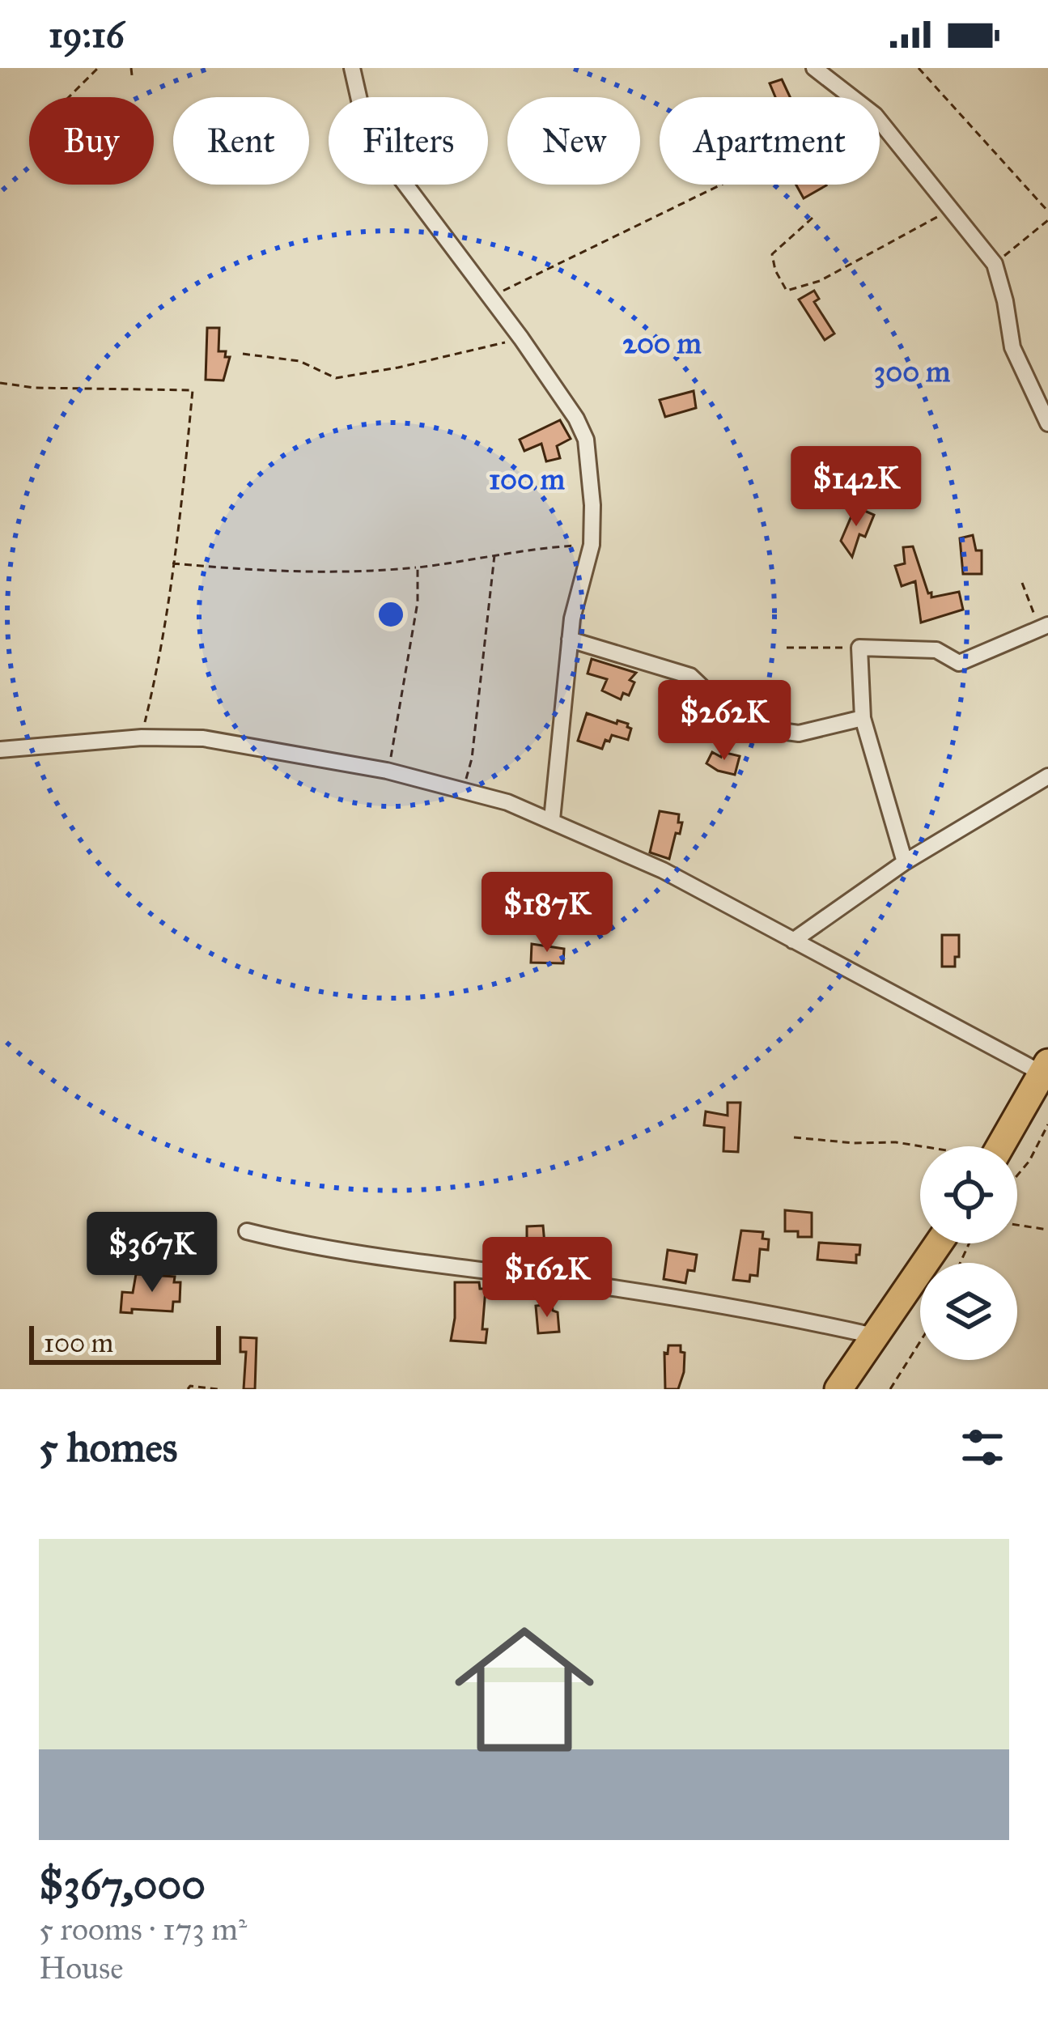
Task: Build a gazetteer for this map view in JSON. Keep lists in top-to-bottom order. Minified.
{"scale_bar":"100 m","page":{"status":"19:16","chip":["Buy","Rent","Filters","New","Apartment"],"price":["$142K","$262K","$187K","$367K","$162K"],"scale":"100 m","heading":"5 homes","list":[{"name":"$367,000","note":"5 rooms · 173 m² · House"}]},"rings":["200 m","300 m","100 m"]}
